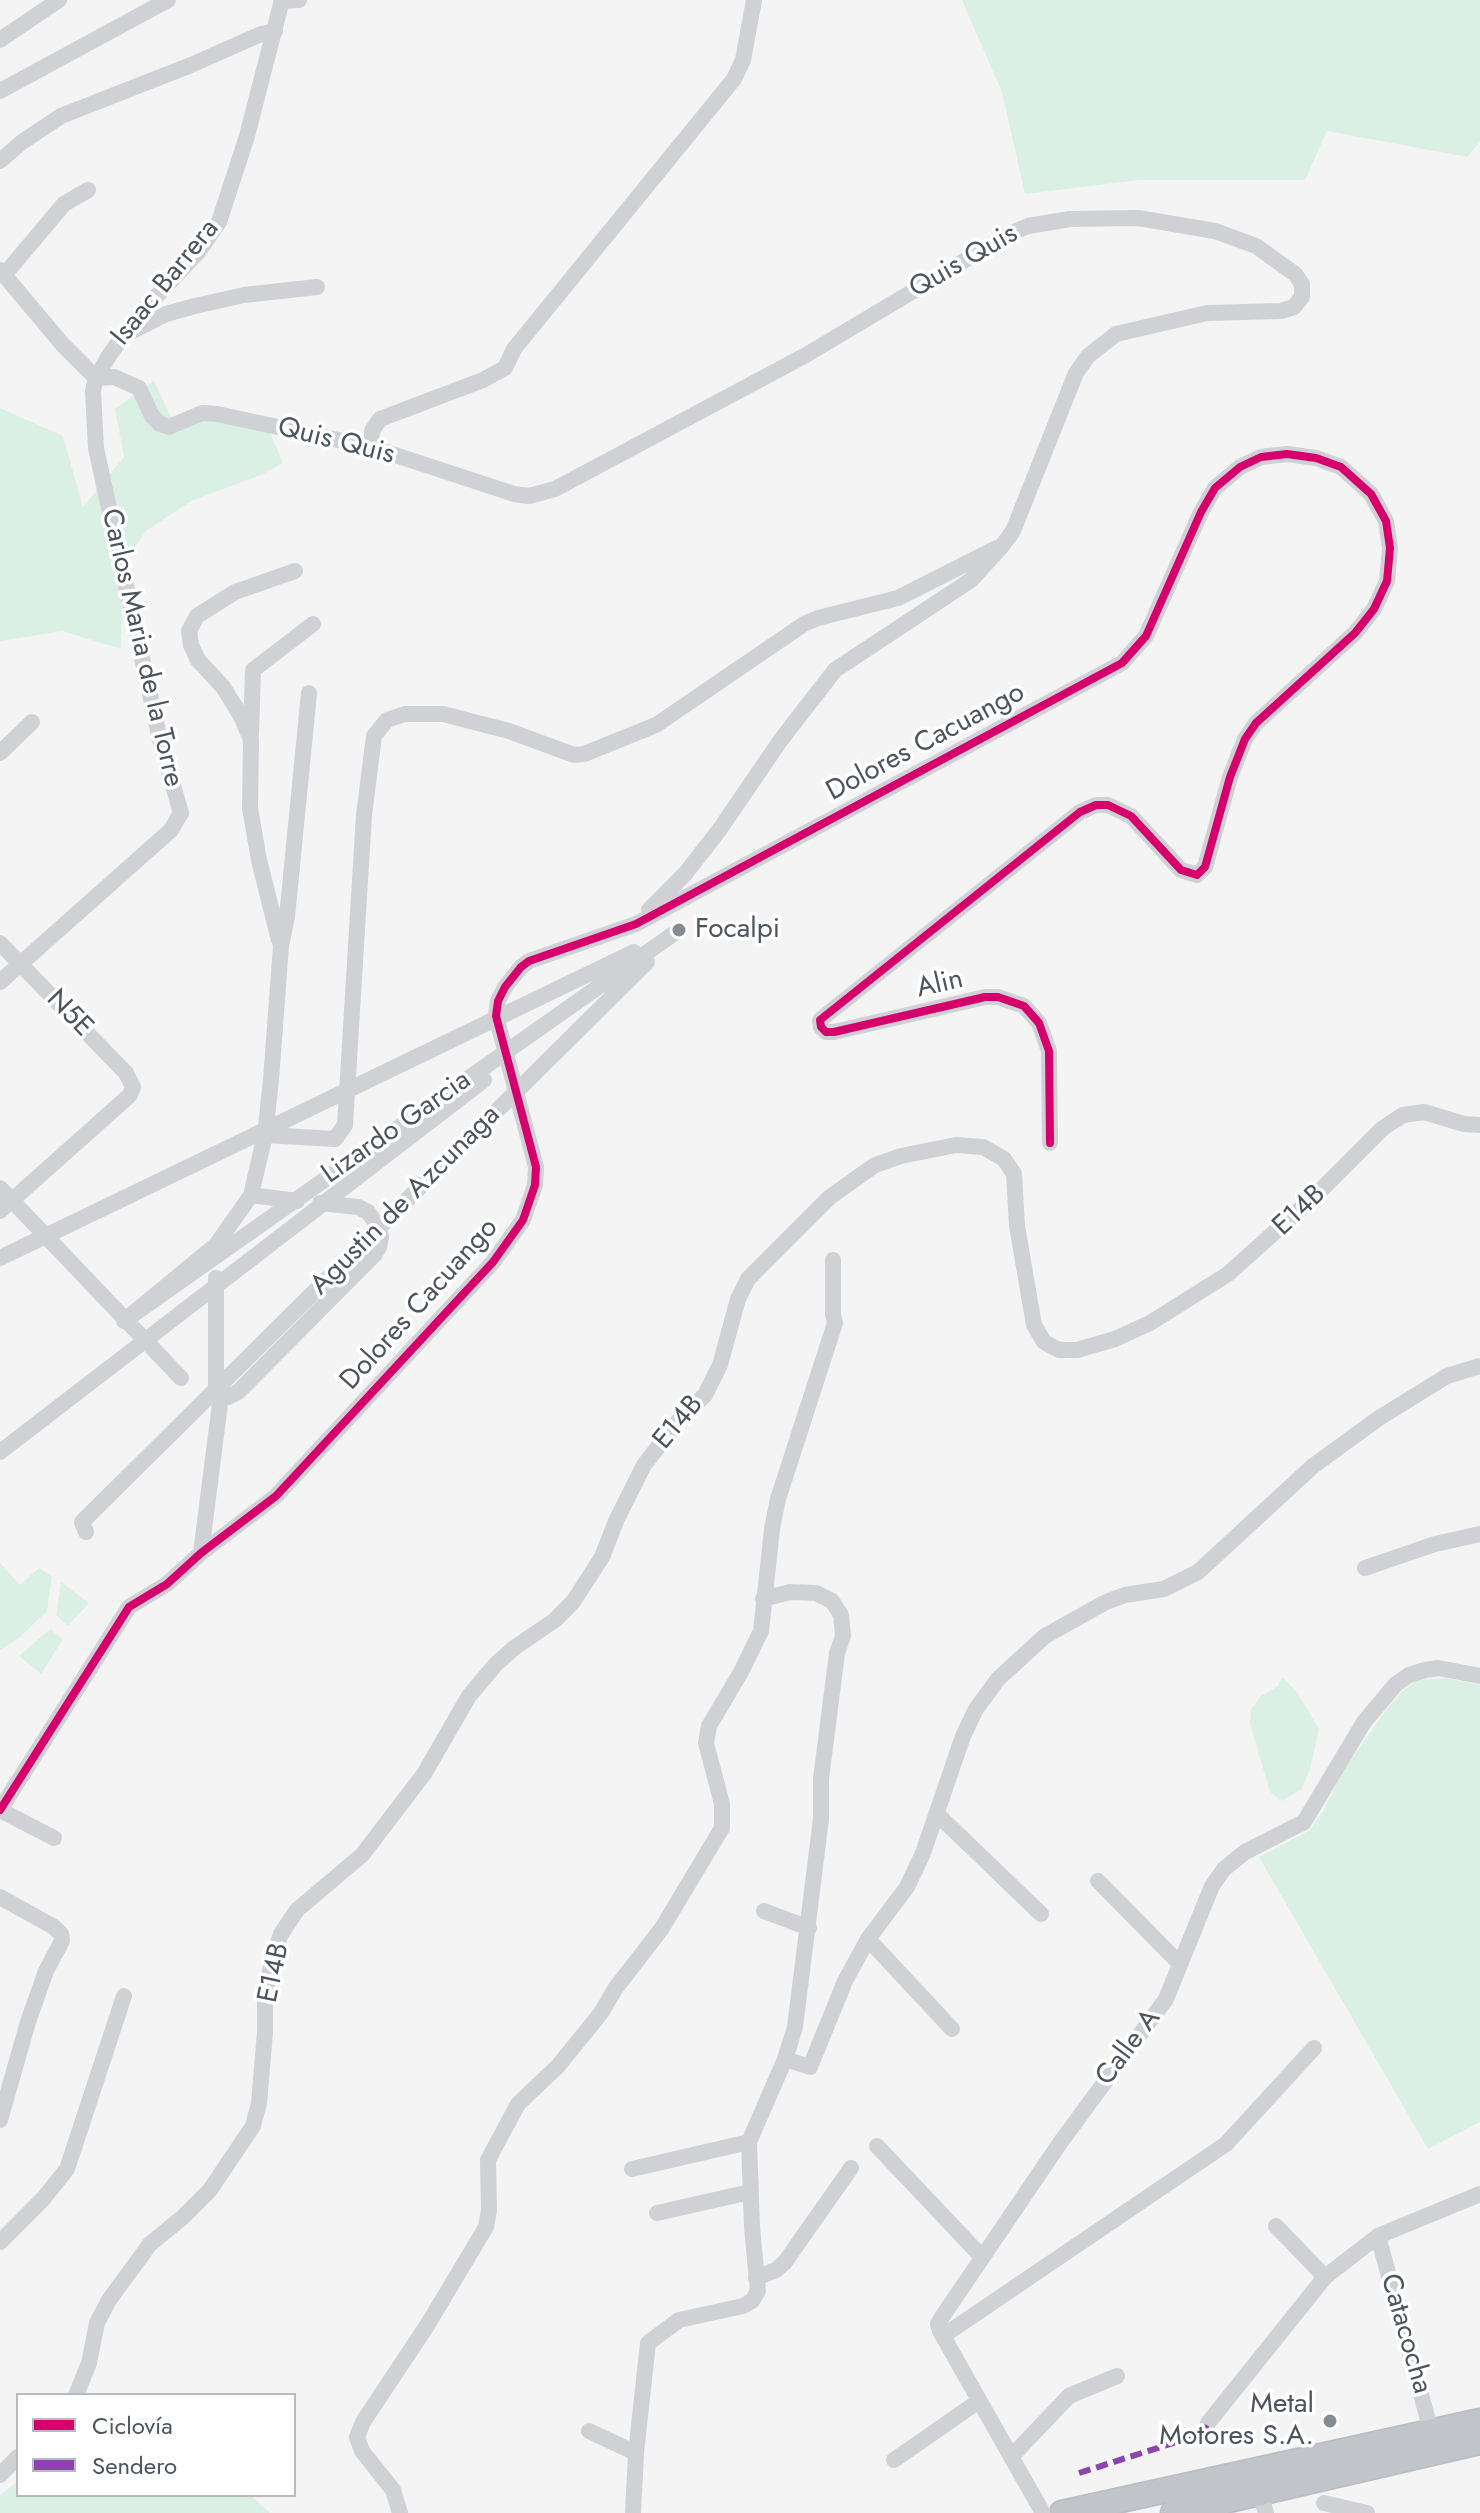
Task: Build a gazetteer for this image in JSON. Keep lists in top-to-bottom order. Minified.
{"streets":{"street":["Quis Quis","Isaac Barrera","Carlos Maria de la Torre","Dolores Cacuango","Alin","N5E","Lizardo Garcia","Agustin de Azcunaga","E14B","Calle A","Catacocha"]},"crossings":[["Quis Quis","Isaac Barrera"],["Quis Quis","Carlos Maria de la Torre"],["Quis Quis","Dolores Cacuango"],["Quis Quis","Lizardo Garcia"],["Isaac Barrera","Carlos Maria de la Torre"],["Carlos Maria de la Torre","N5E"],["Dolores Cacuango","Alin"],["Dolores Cacuango","Lizardo Garcia"],["Dolores Cacuango","Agustin de Azcunaga"],["Lizardo Garcia","Agustin de Azcunaga"]],"places":["Focalpi","Metal Motores S.A."],"legend":["Ciclovía","Sendero"]}
